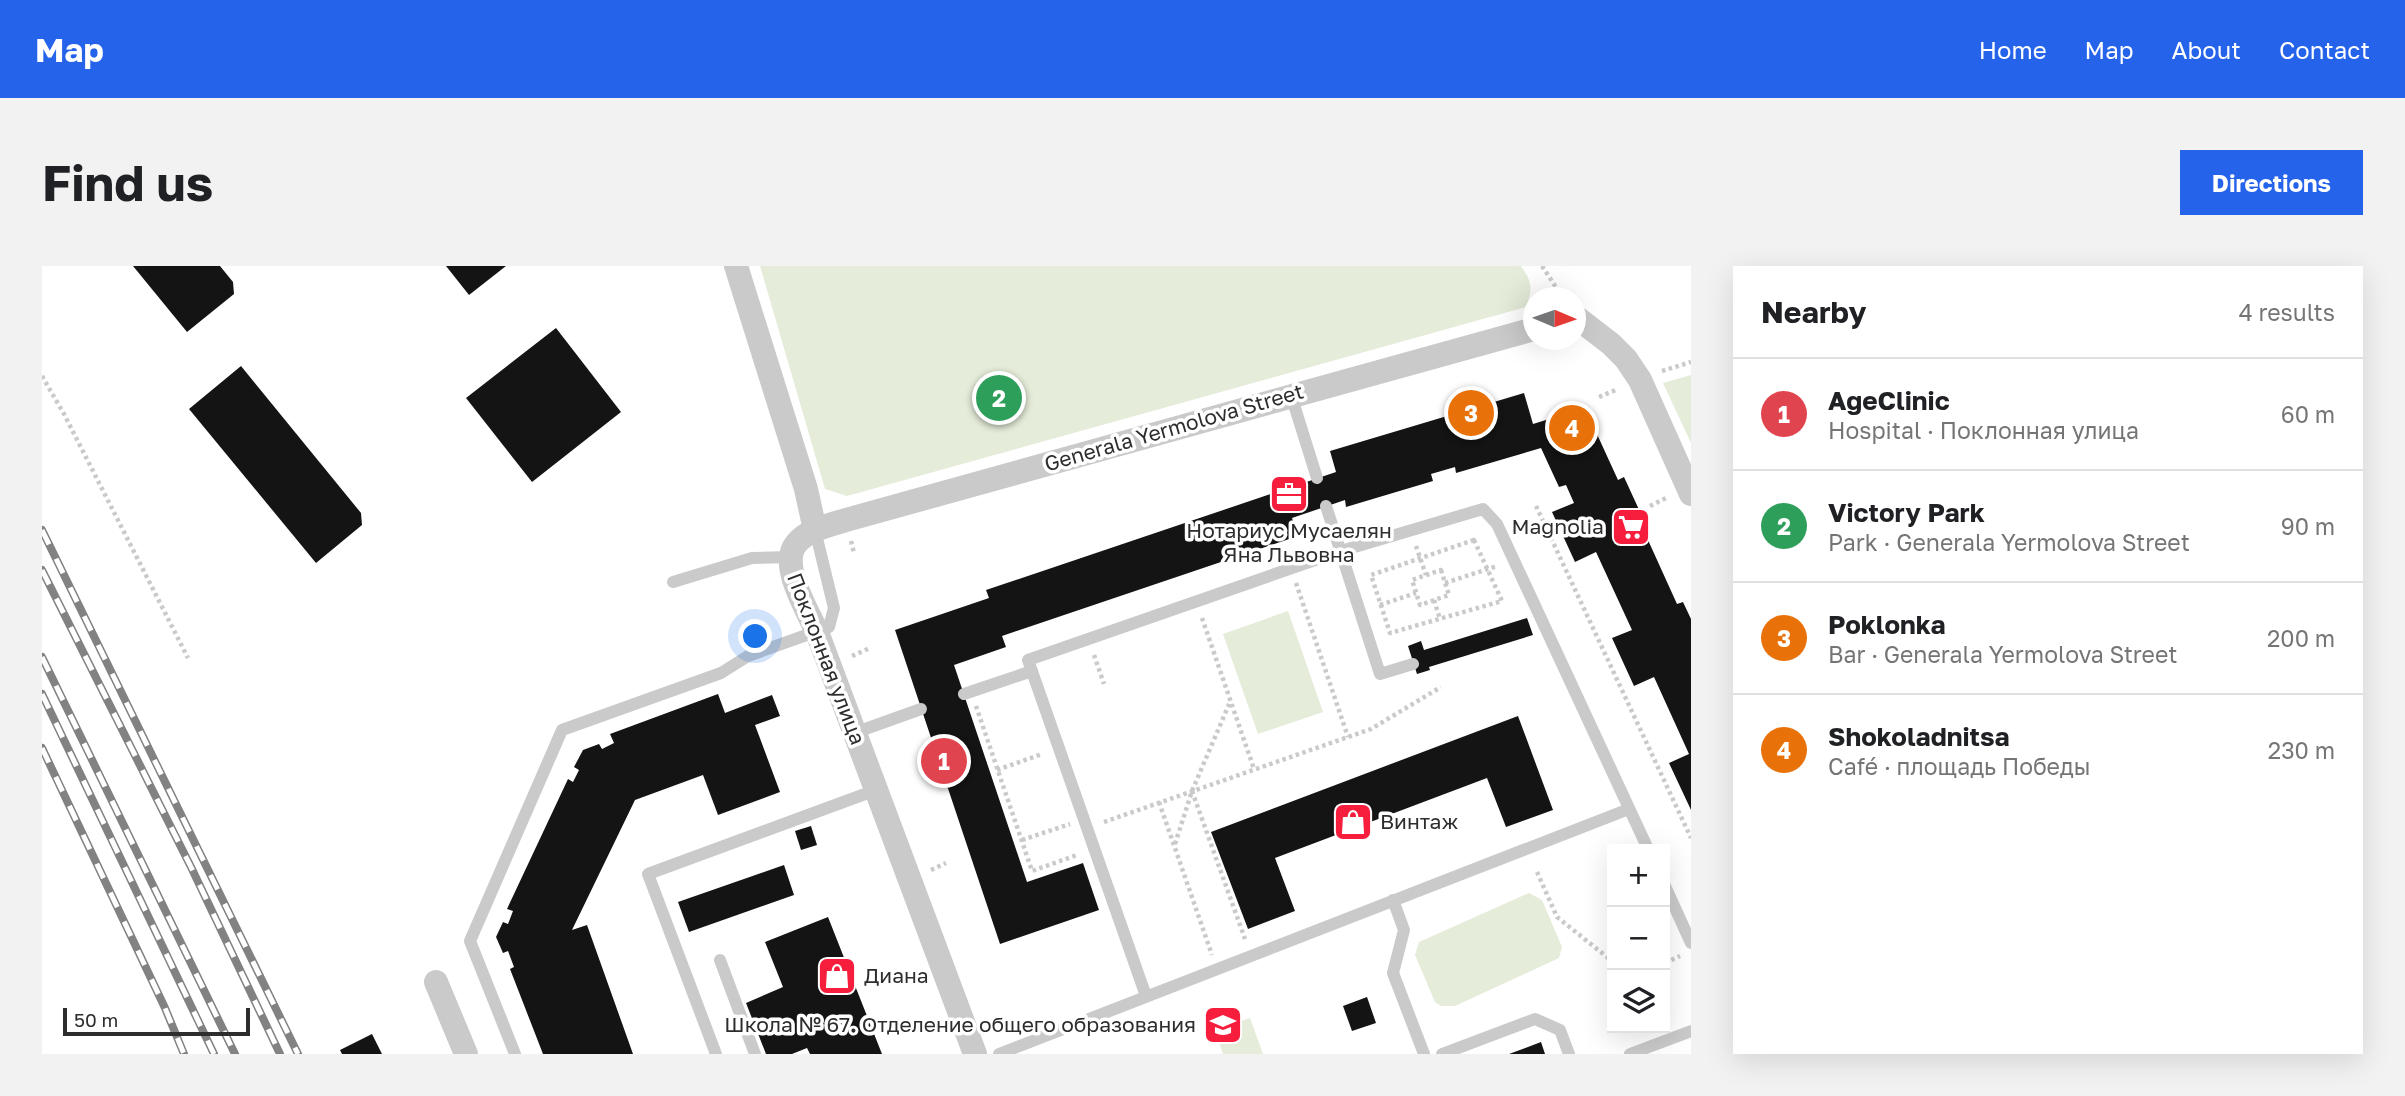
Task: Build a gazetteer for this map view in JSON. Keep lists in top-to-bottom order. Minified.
{"streets":{"street":["Generala Yermolova Street","Поклонная улица"]},"crossings":[["Generala Yermolova Street","Поклонная улица"]],"places":{"office":["Нотариус Мусаелян Яна Львовна"],"supermarket":["Magnolia"],"shop":["Винтаж","Диана"],"school or university":["Школа № 67. Отделение общего образования"]},"scale_bar":"50 m","north":"right","page":{"header":"Map","nav":["Home","Map","About","Contact"],"buttons":"Directions","title":"Find us","heading":["Nearby","4 results"],"list":[{"mark":"1","name":"AgeClinic","note":"Hospital · Поклонная улица","value":"60 m"},{"mark":"2","name":"Victory Park","note":"Park · Generala Yermolova Street","value":"90 m"},{"mark":"3","name":"Poklonka","note":"Bar · Generala Yermolova Street","value":"200 m"},{"mark":"4","name":"Shokoladnitsa","note":"Café · площадь Победы","value":"230 m"}],"pins":["2","3","4","1"],"map_buttons":["+","−"],"scale":"50 m"}}
